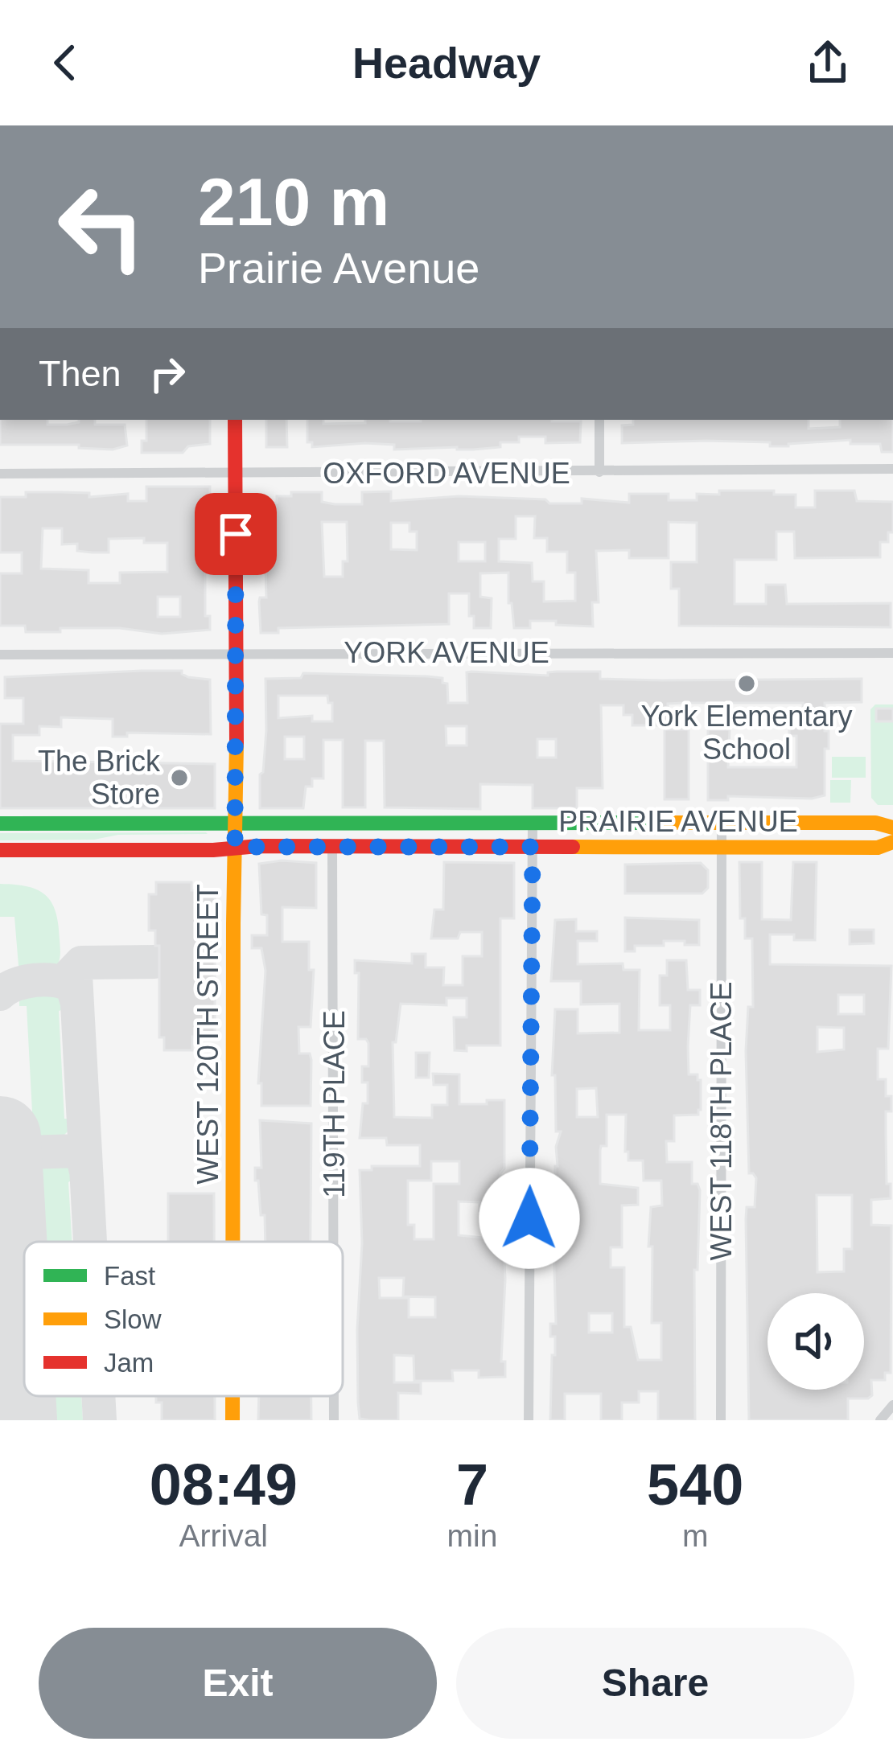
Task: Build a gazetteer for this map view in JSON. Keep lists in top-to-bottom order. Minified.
{"streets":{"main road":["PRAIRIE AVENUE","WEST 120TH STREET"],"street":["OXFORD AVENUE","YORK AVENUE","119TH PLACE","WEST 118TH PLACE"]},"crossings":[["OXFORD AVENUE","WEST 120TH STREET"],["YORK AVENUE","WEST 120TH STREET"],["PRAIRIE AVENUE","WEST 120TH STREET"],["PRAIRIE AVENUE","119TH PLACE"],["PRAIRIE AVENUE","WEST 118TH PLACE"]],"places":["York Elementary School","The Brick Store"],"legend":["Fast","Slow","Jam"],"page":{"header":"Headway","turn":["210 m","Prairie Avenue"],"then":"Then","eta":["08:49","Arrival","7","min","540","m"],"buttons":["Exit","Share"]}}
